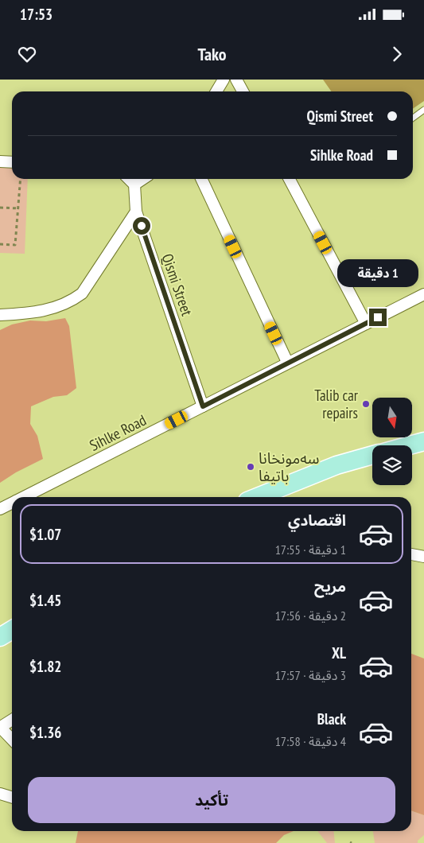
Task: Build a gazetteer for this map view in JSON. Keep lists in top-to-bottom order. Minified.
{"streets":{"street":["Qismi Street","Sihlke Road"]},"crossings":[["Qismi Street","Sihlke Road"]],"places":["Talib car repairs","سه‌مونخانا باتيفا"],"north":"bottom","page":{"status":"17:53","header":"Tako","banner":["Qismi Street","Sihlke Road"],"bubble":"1 دقيقة","list":[{"name":"اقتصادي","note":"1 دقيقة · 17:55","value":"$1.07"},{"name":"مريح","note":"2 دقيقة · 17:56","value":"$1.45"},{"name":"XL","note":"3 دقيقة · 17:57","value":"$1.82"},{"name":"Black","note":"4 دقيقة · 17:58","value":"$1.36"}],"buttons":"تأكيد"}}
